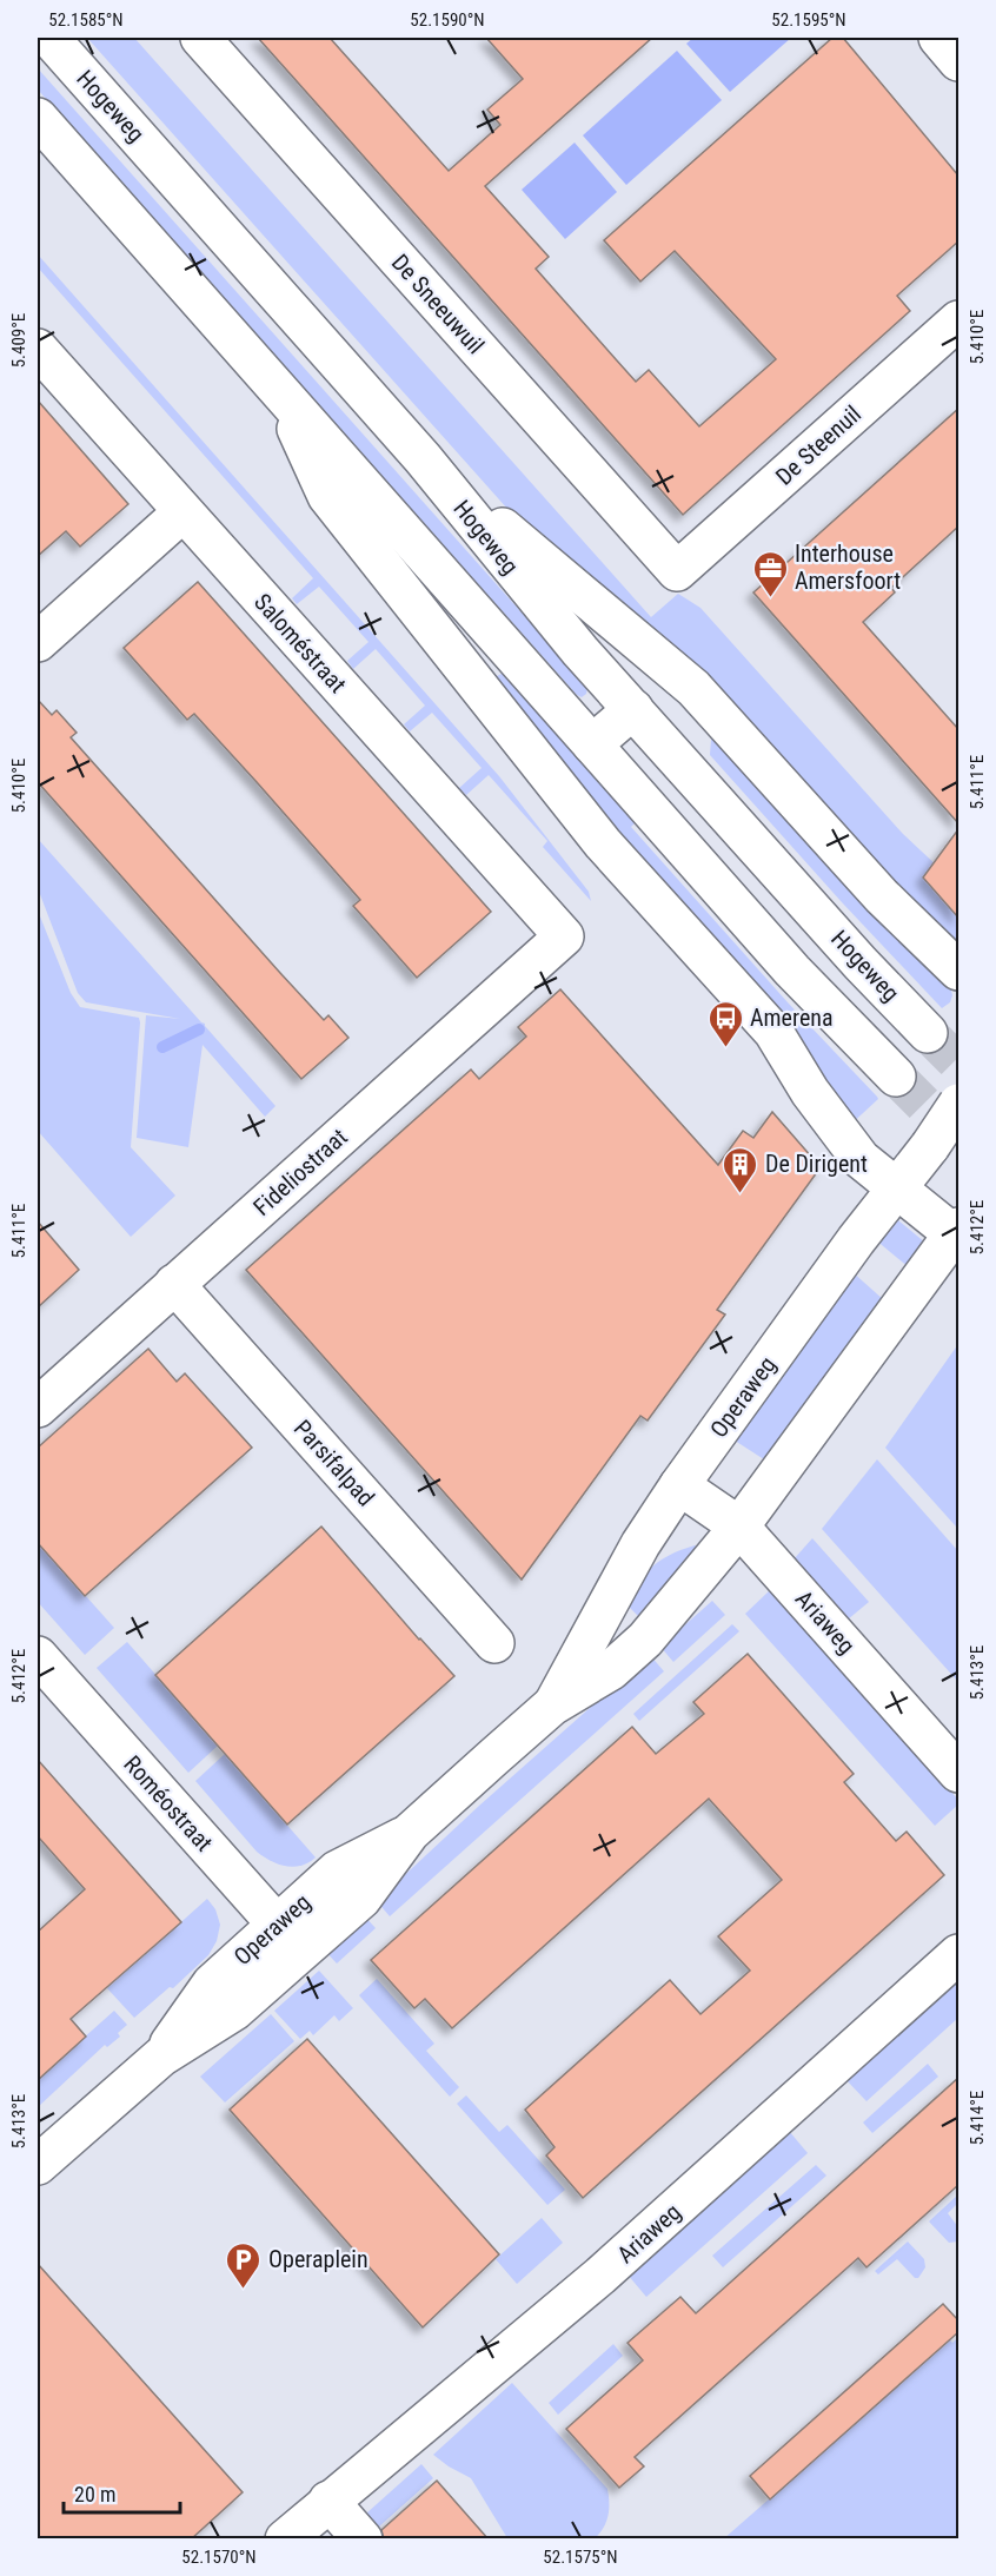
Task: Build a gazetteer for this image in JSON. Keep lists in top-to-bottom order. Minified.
{"streets":{"street":["Hogeweg","De Sneeuwuil","De Steenuil","Saloméstraat","Fideliostraat","Operaweg","Parsifalpad","Ariaweg","Roméostraat"]},"crossings":[["De Sneeuwuil","De Steenuil"],["Saloméstraat","Fideliostraat"],["Fideliostraat","Parsifalpad"],["Operaweg","Ariaweg"],["Operaweg","Roméostraat"]],"places":{"office":["Interhouse Amersfoort"],"bus stop":["Amerena"],"building":["De Dirigent"],"parking":["Operaplein"]},"scale_bar":"20 m","coordinates":["52.1585°N","52.1590°N","52.1595°N","5.410°E","5.409°E","5.411°E","5.412°E","5.413°E","5.414°E","52.1570°N","52.1575°N"]}
